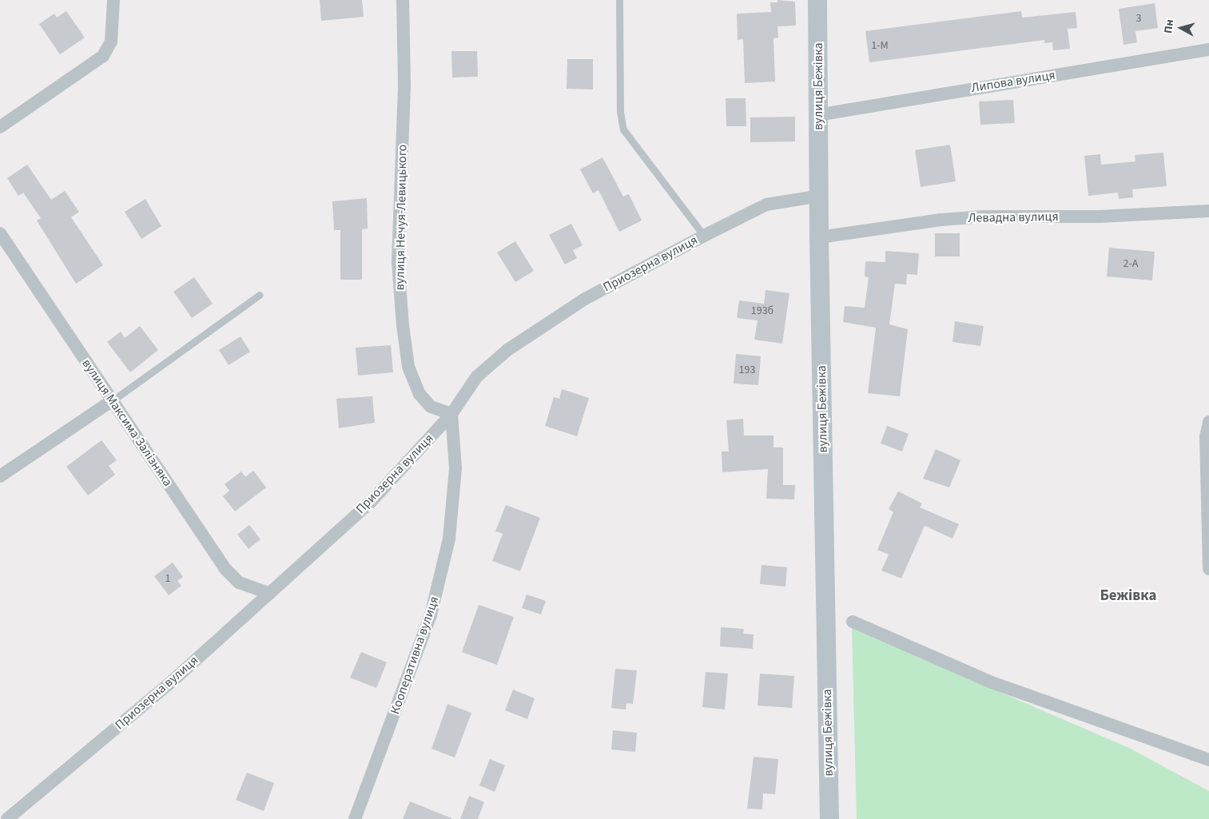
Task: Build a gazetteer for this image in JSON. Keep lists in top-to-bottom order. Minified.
{"streets":{"main road":["вулиця Бежівка"],"street":["Липова вулиця","вулиця Нечуя-Левицького","Левадна вулиця","Приозерна вулиця","вулиця Максима Залізняка","Кооперативна вулиця"]},"crossings":[["Липова вулиця","вулиця Бежівка"],["вулиця Бежівка","Левадна вулиця"],["вулиця Бежівка","Приозерна вулиця"],["вулиця Нечуя-Левицького","Приозерна вулиця"],["вулиця Нечуя-Левицького","Кооперативна вулиця"],["Приозерна вулиця","вулиця Максима Залізняка"],["Приозерна вулиця","Кооперативна вулиця"]],"districts":["Бежівка"],"house_numbers":["3","1-М","2-А","193б","193","1"],"north":"left"}
